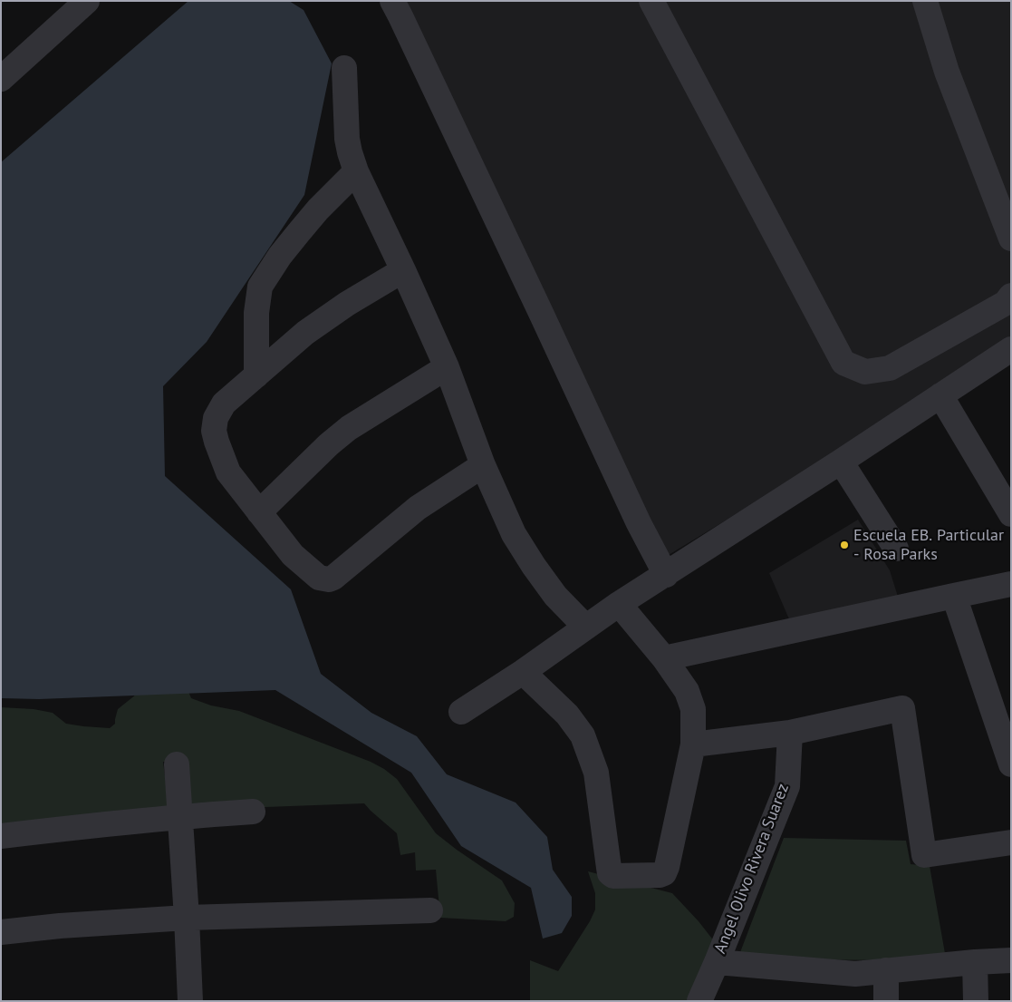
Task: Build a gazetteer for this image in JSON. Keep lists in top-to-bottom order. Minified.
{"streets":{"street":["Angel Olivo Rivera Suarez"]},"places":["Escuela EB. Particular - Rosa Parks"]}
